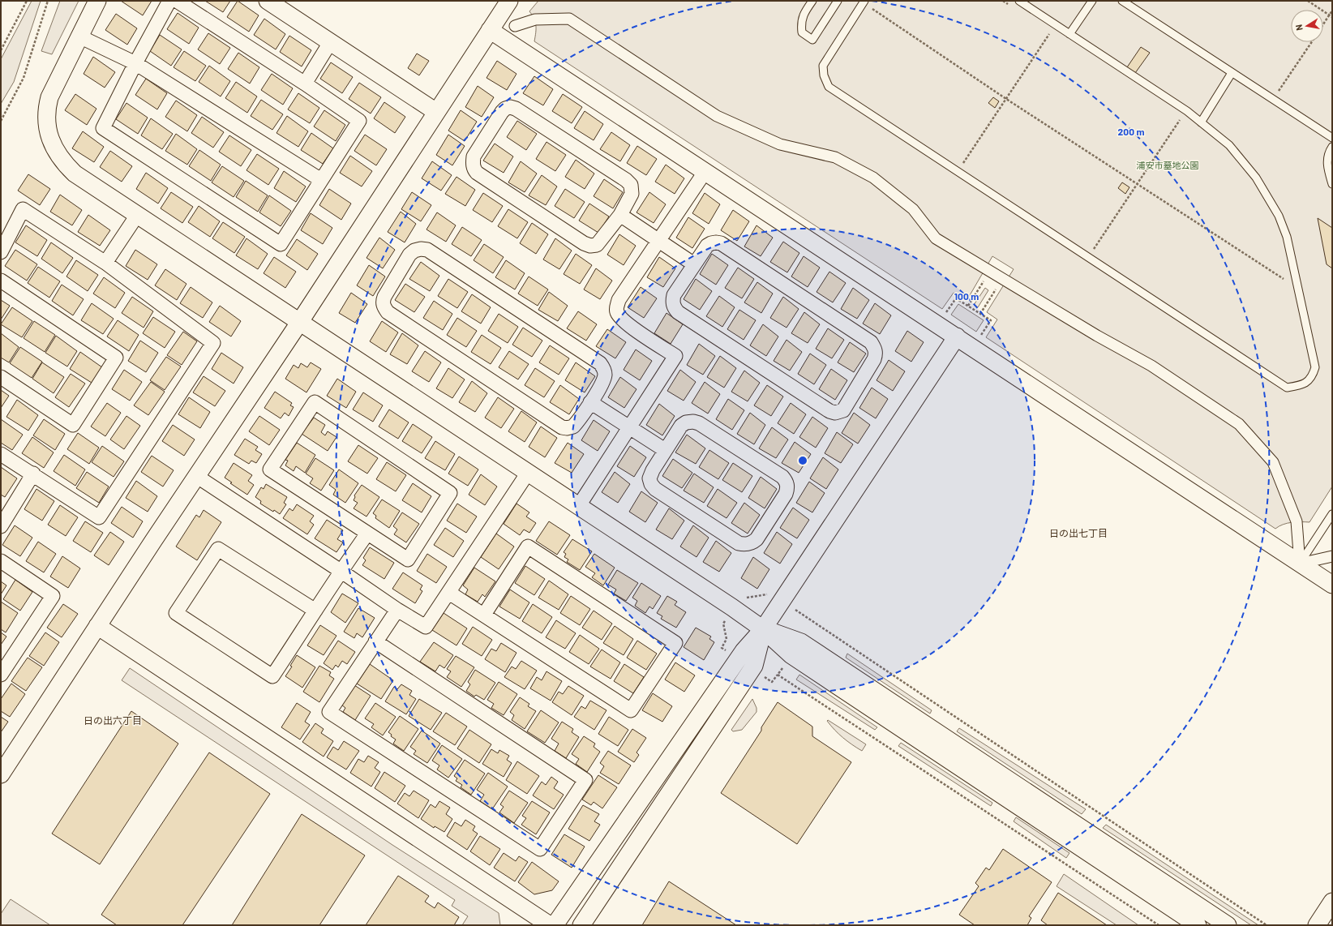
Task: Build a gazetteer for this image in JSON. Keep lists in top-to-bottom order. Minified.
{"districts":["日の出七丁目","日の出六丁目"],"parks":["浦安市墓地公園"],"north":"left","rings":["200 m","100 m"]}
